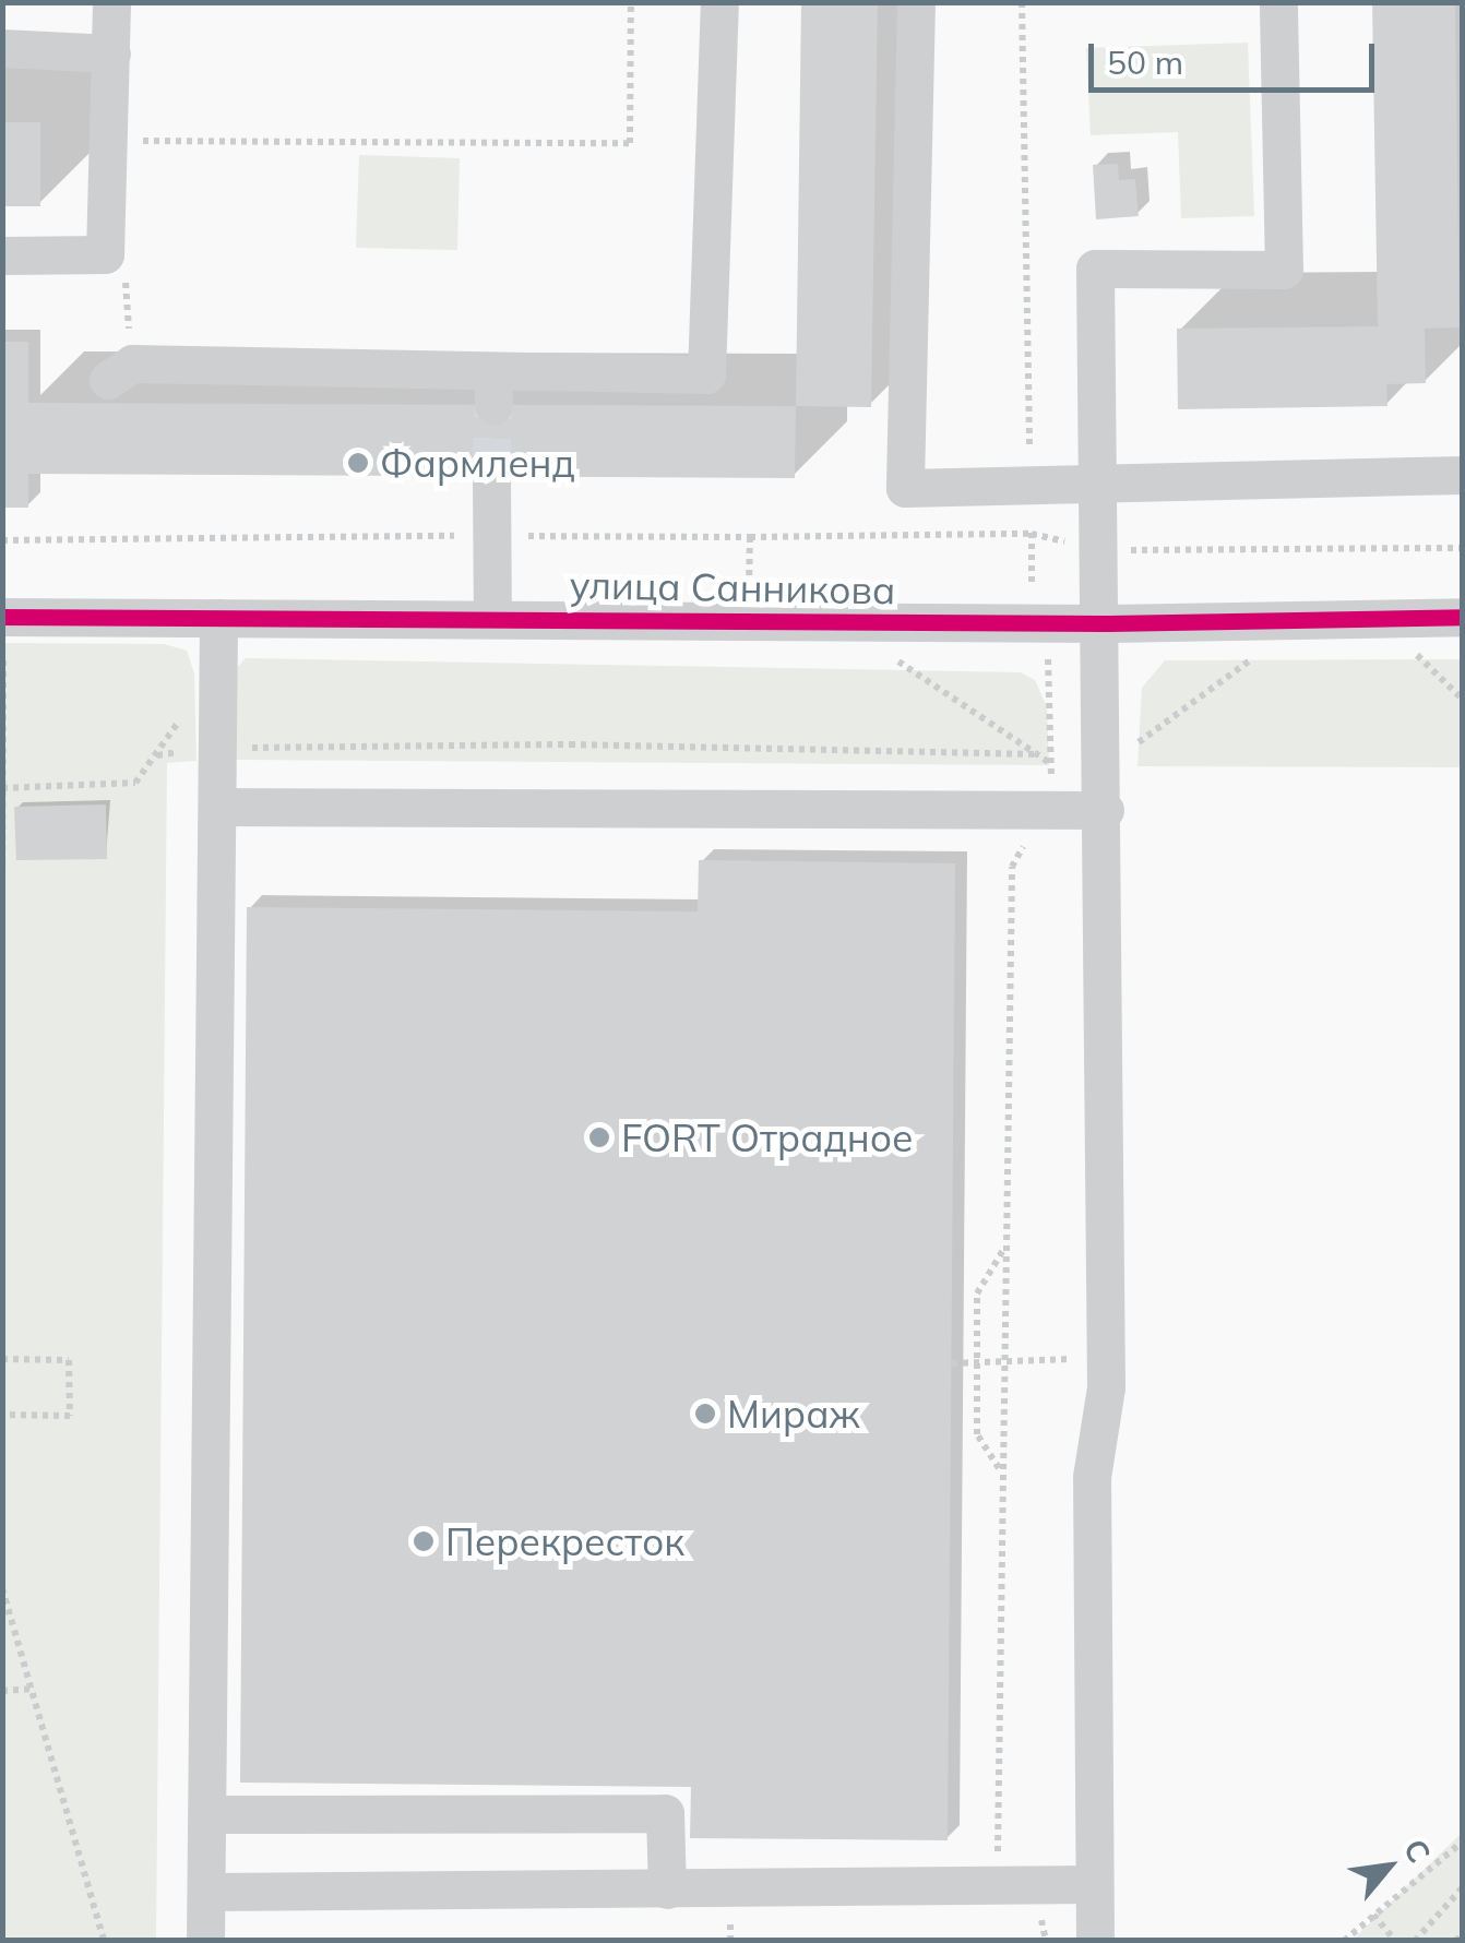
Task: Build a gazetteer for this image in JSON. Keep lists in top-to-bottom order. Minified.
{"streets":{"street":["улица Санникова"]},"places":["Фармленд","FORT Отрадное","Мираж","Перекресток"],"scale_bar":"50 m","north":"top right"}
